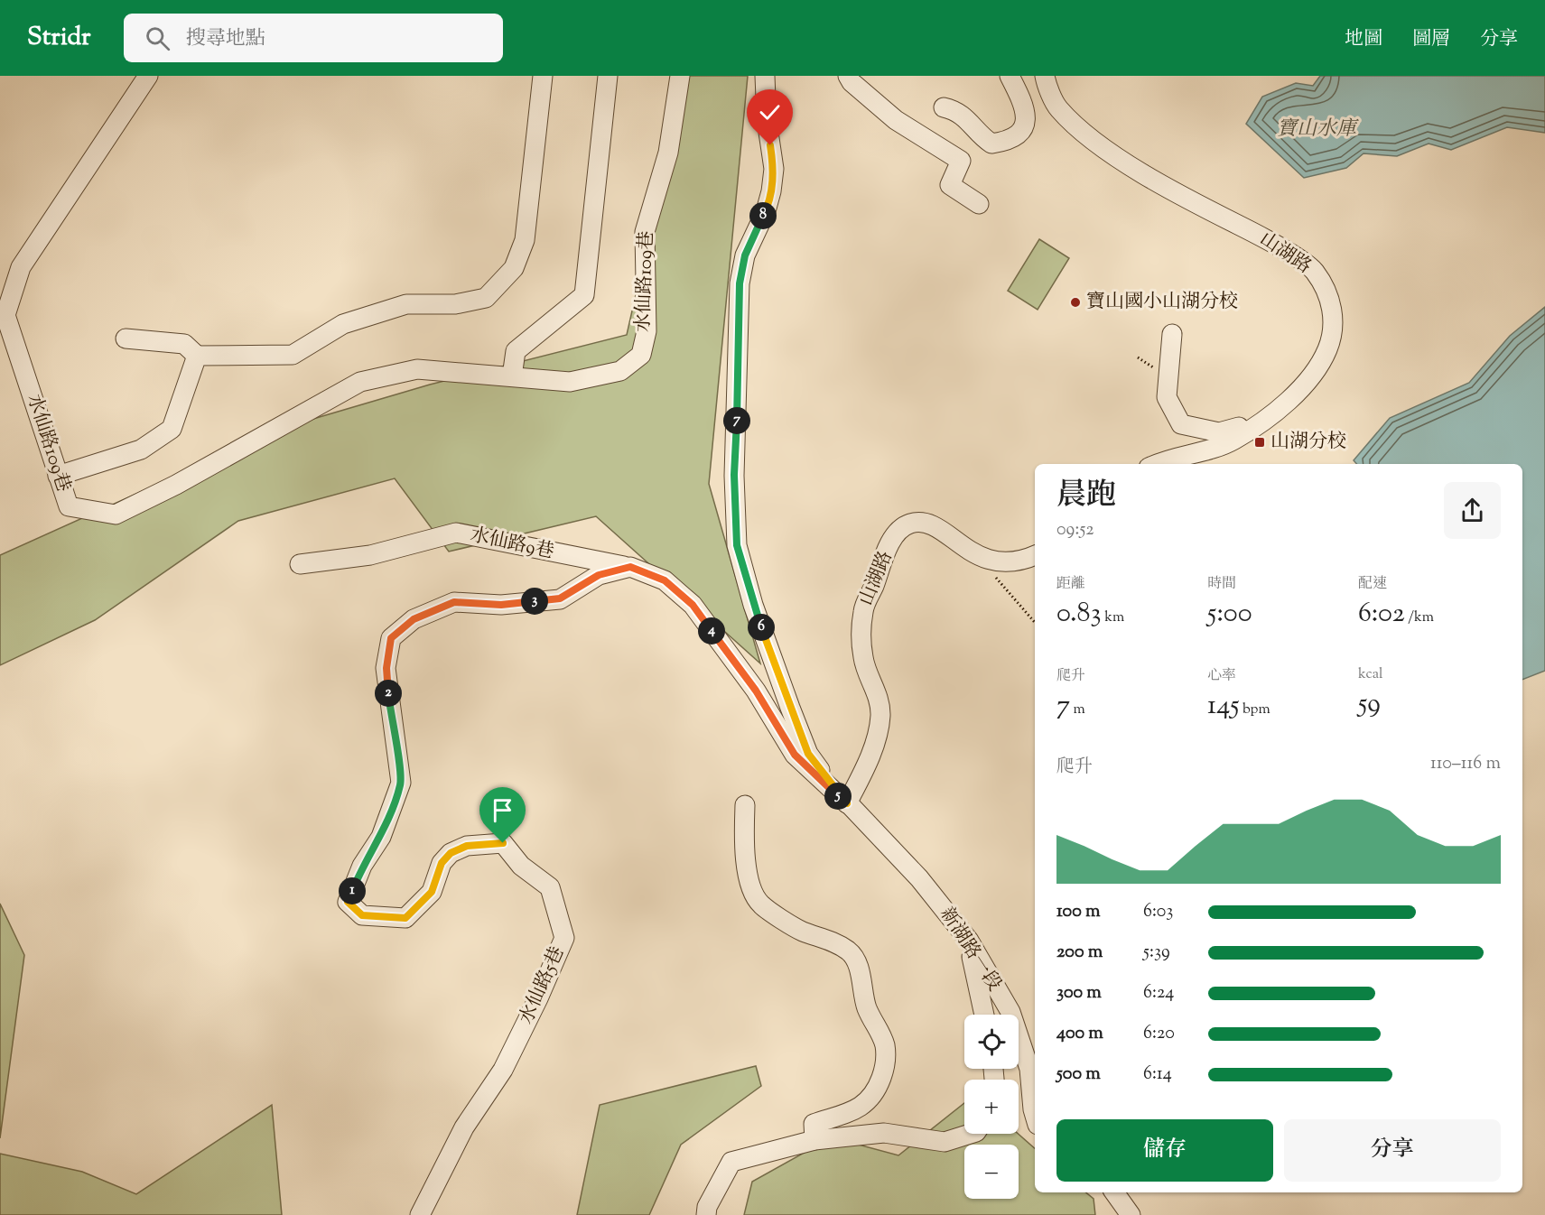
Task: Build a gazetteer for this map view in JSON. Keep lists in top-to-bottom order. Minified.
{"streets":{"street":["山湖路","水仙路109巷","水仙路9巷","新湖路一段","水仙路5巷"]},"crossings":[["山湖路","新湖路一段"],["水仙路9巷","水仙路5巷"]],"water":["寶山水庫"],"places":{"other":["寶山國小山湖分校"],"transit":["山湖分校"]},"page":{"header":"Stridr","search":"搜尋地點","nav":["地圖","圖層","分享"],"pins":["8","7","3","6","4","2","5","1"],"heading":["晨跑","09:52"],"stats":[["距離","0.83 km"],["時間","5:00"],["配速","6:02 /km"],["爬升","7 m"],["心率","145 bpm"],["kcal","59"]],"chart":["爬升","110–116 m"],"list":[{"name":"100 m","note":"6:03"},{"name":"200 m","note":"5:39"},{"name":"300 m","note":"6:24"},{"name":"400 m","note":"6:20"},{"name":"500 m","note":"6:14"}],"map_buttons":["+","−"],"buttons":["儲存","分享"]}}
